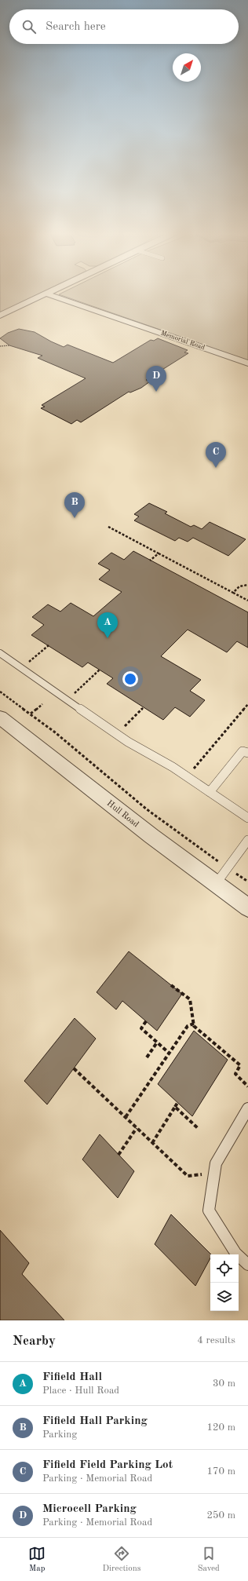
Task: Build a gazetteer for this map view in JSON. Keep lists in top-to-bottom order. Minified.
{"streets":{"street":["Memorial Road","Hull Road"]},"north":"top right","page":{"search":"Search here","pins":["D","C","B","A"],"heading":["Nearby","4 results"],"list":[{"mark":"A","name":"Fifield Hall","note":"Place · Hull Road","value":"30 m"},{"mark":"B","name":"Fifield Hall Parking","note":"Parking","value":"120 m"},{"mark":"C","name":"Fifield Field Parking Lot","note":"Parking · Memorial Road","value":"170 m"},{"mark":"D","name":"Microcell Parking","note":"Parking · Memorial Road","value":"250 m"}],"nav":["Map","Directions","Saved"]}}
